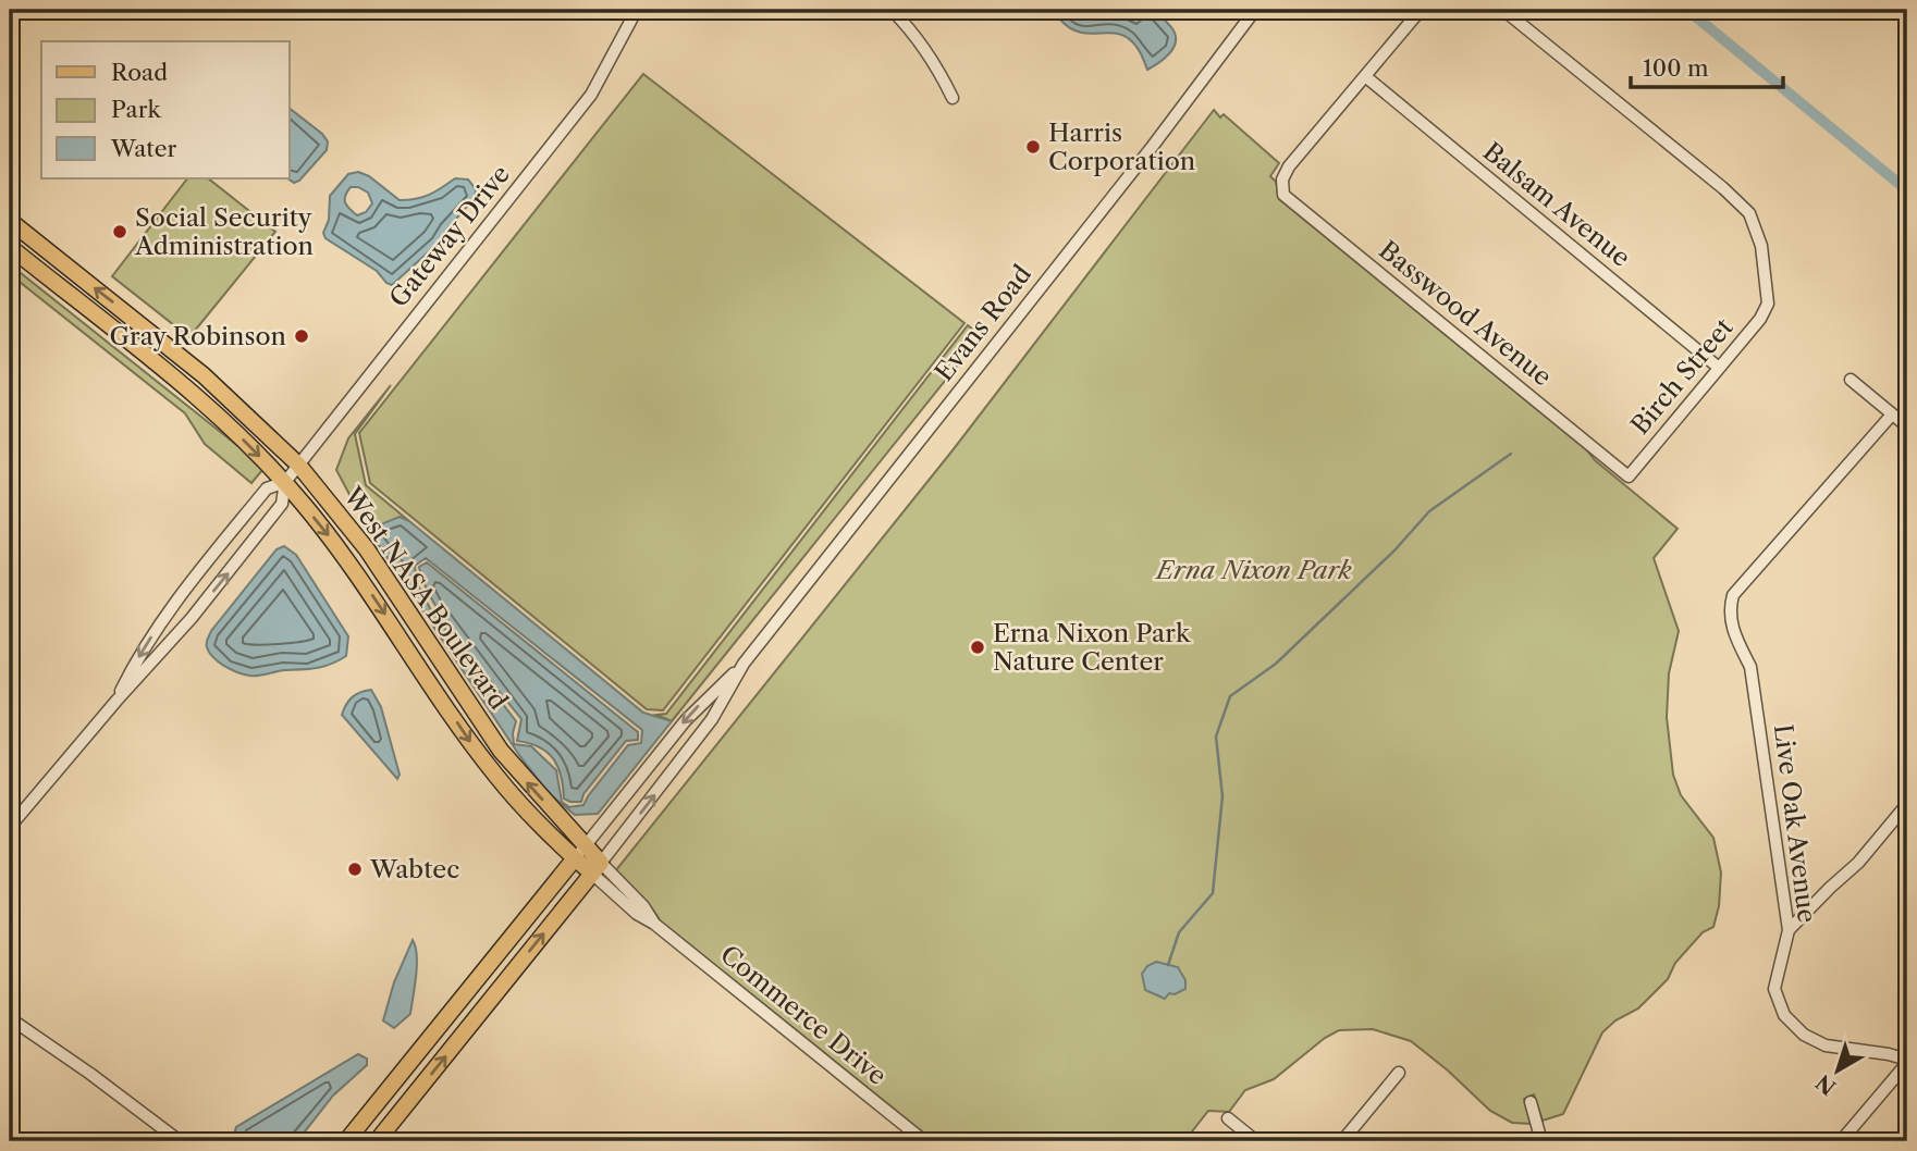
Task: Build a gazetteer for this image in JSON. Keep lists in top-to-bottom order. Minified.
{"streets":{"main road":["West NASA Boulevard"],"street":["Balsam Avenue","Gateway Drive","Basswood Avenue","Evans Road","Birch Street","Live Oak Avenue","Commerce Drive"]},"crossings":[["Balsam Avenue","Basswood Avenue"],["Balsam Avenue","Birch Street"],["Gateway Drive","West NASA Boulevard"],["Basswood Avenue","Birch Street"],["Evans Road","West NASA Boulevard"],["Evans Road","Commerce Drive"],["West NASA Boulevard","Commerce Drive"]],"parks":["Erna Nixon Park"],"places":["Harris Corporation","Social Security Administration","Gray Robinson","Erna Nixon Park Nature Center","Wabtec"],"legend":["Road","Park","Water"],"scale_bar":"100 m","north":"bottom left"}
